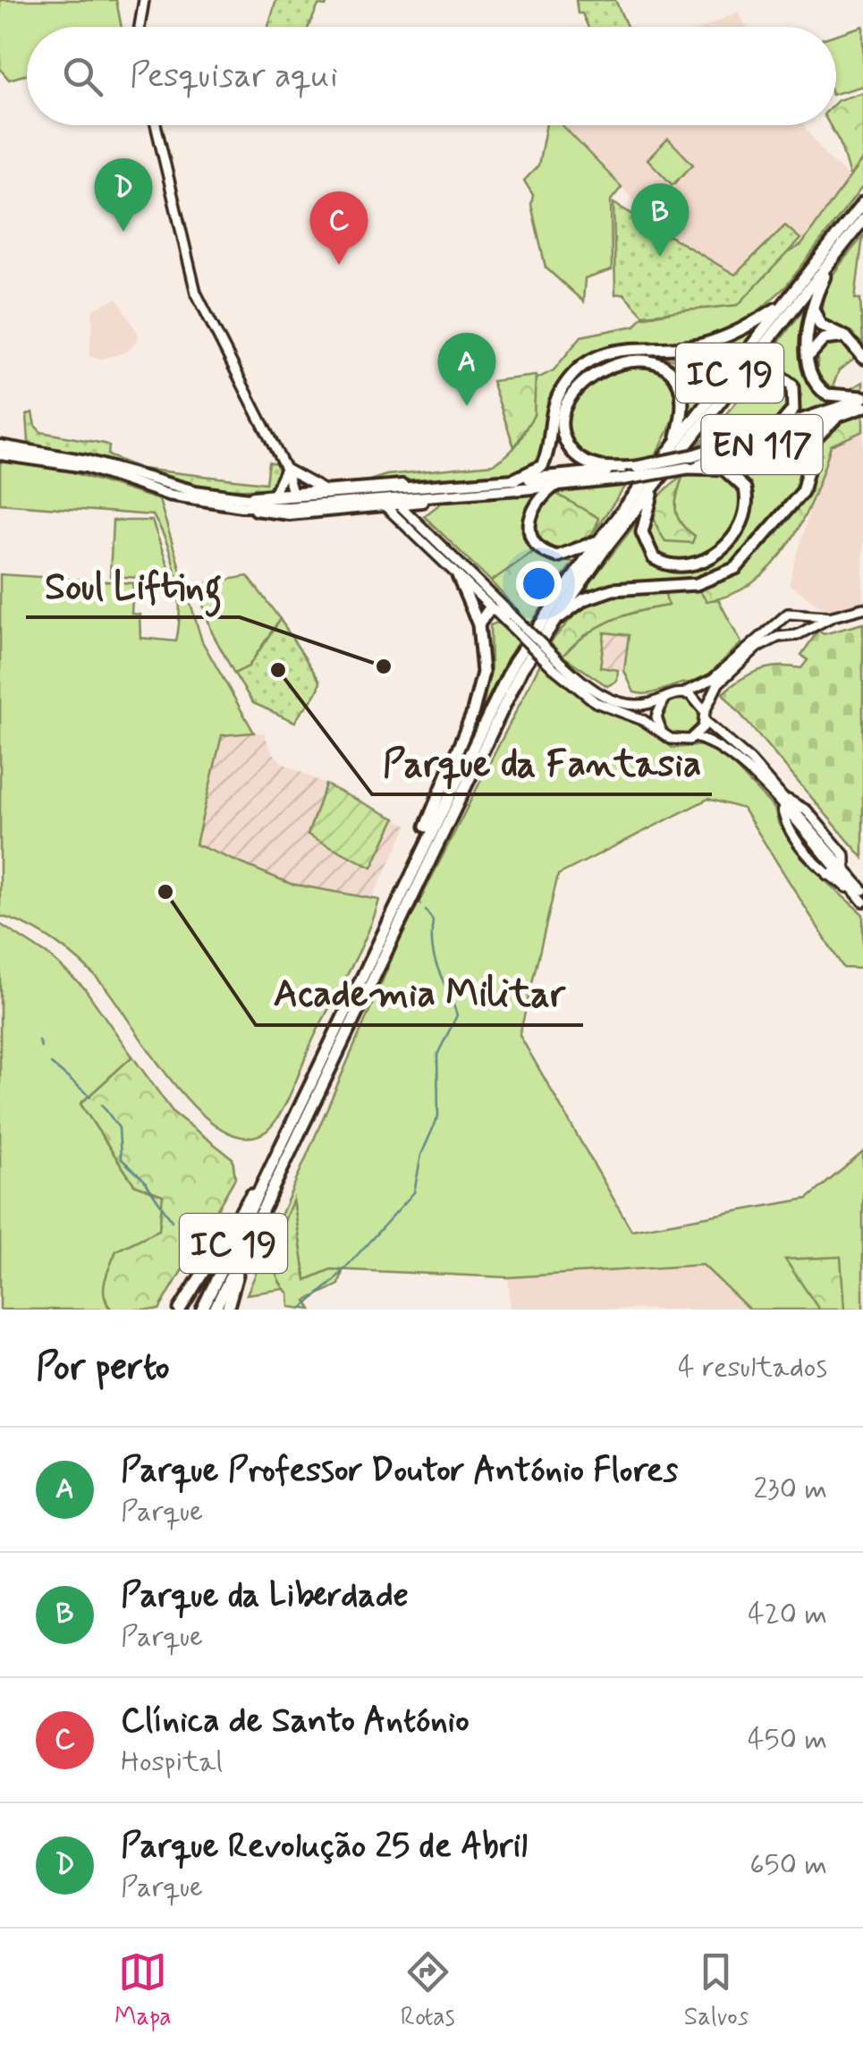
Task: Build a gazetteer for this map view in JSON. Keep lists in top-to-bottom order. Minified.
{"streets":{"highway":["IC 19","EN 117"]},"places":["Soul Lifting","Parque da Fantasia","Academia Militar"],"page":{"search":"Pesquisar aqui","pins":["D","B","C","A"],"heading":["Por perto","4 resultados"],"list":[{"mark":"A","name":"Parque Professor Doutor António Flores","note":"Parque","value":"230 m"},{"mark":"B","name":"Parque da Liberdade","note":"Parque","value":"420 m"},{"mark":"C","name":"Clínica de Santo António","note":"Hospital","value":"450 m"},{"mark":"D","name":"Parque Revolução 25 de Abril","note":"Parque","value":"650 m"}],"nav":["Mapa","Rotas","Salvos"]}}
